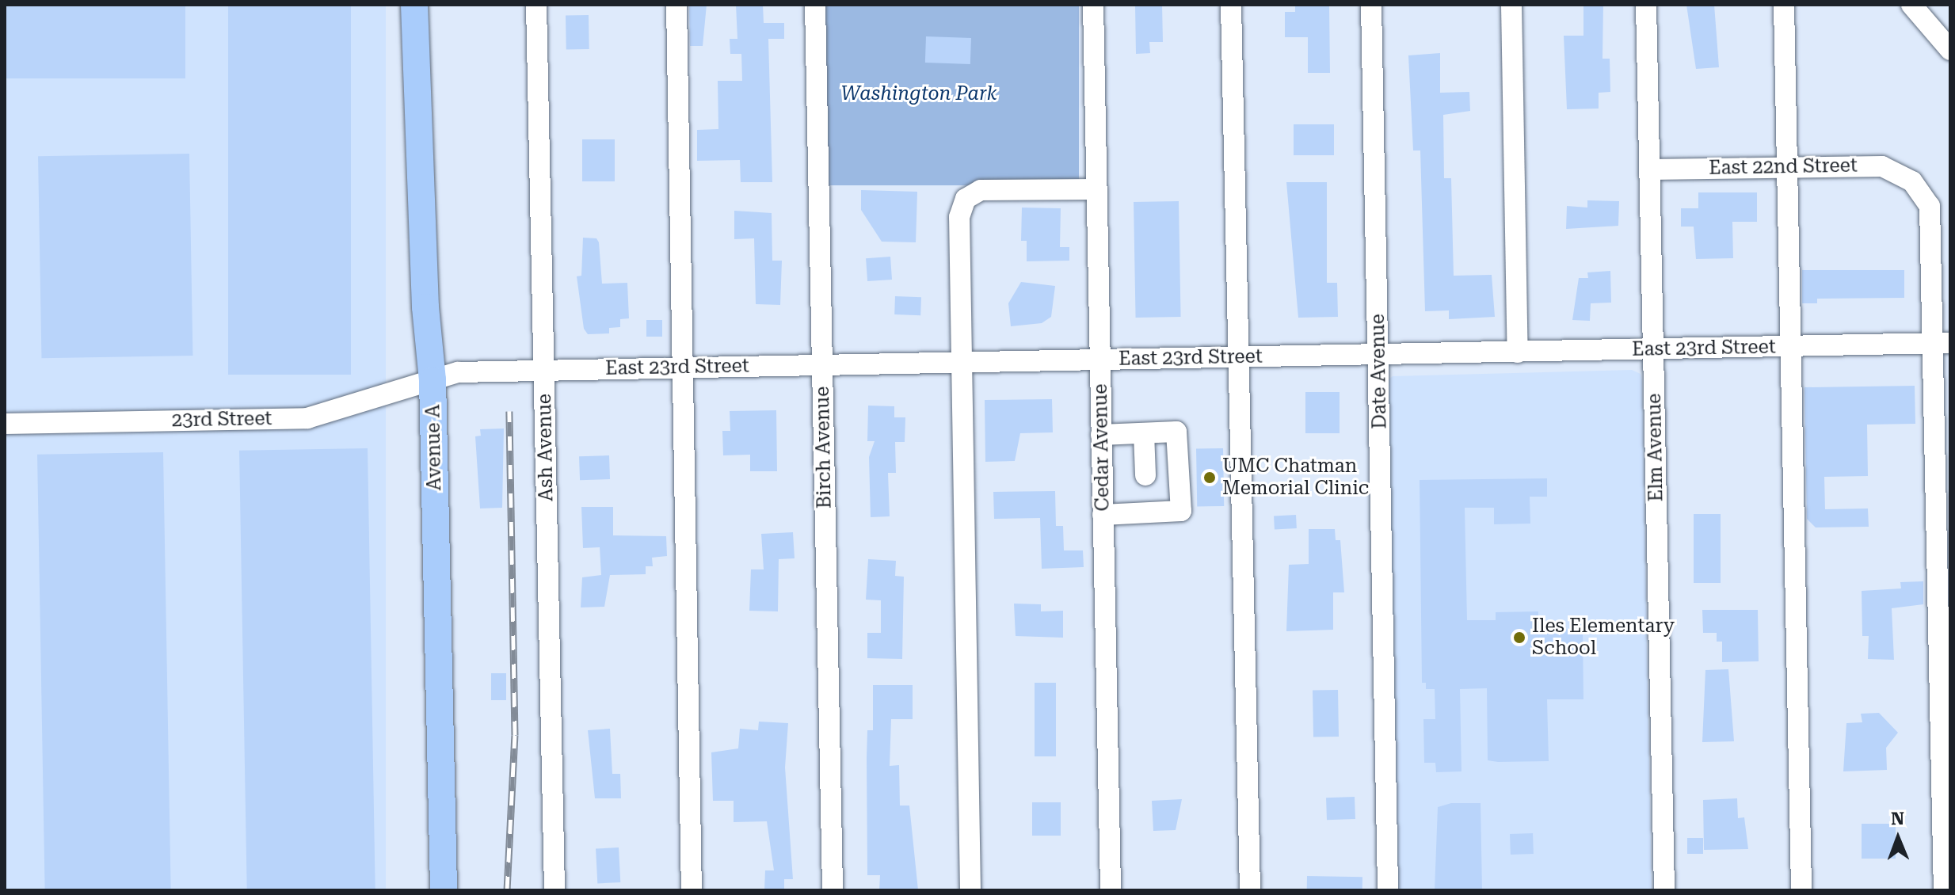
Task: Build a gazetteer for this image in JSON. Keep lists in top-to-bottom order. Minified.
{"streets":{"main road":["Avenue A"],"street":["East 22nd Street","East 23rd Street","Date Avenue","23rd Street","Ash Avenue","Birch Avenue","Cedar Avenue","Elm Avenue"]},"crossings":[["East 22nd Street","East 23rd Street"],["East 22nd Street","Elm Avenue"],["East 23rd Street","Date Avenue"],["East 23rd Street","23rd Street"],["East 23rd Street","Avenue A"],["East 23rd Street","Ash Avenue"],["East 23rd Street","Birch Avenue"],["East 23rd Street","Cedar Avenue"],["East 23rd Street","Elm Avenue"],["23rd Street","Avenue A"]],"parks":["Washington Park"],"places":["UMC Chatman Memorial Clinic","Iles Elementary School"],"north":"top"}
